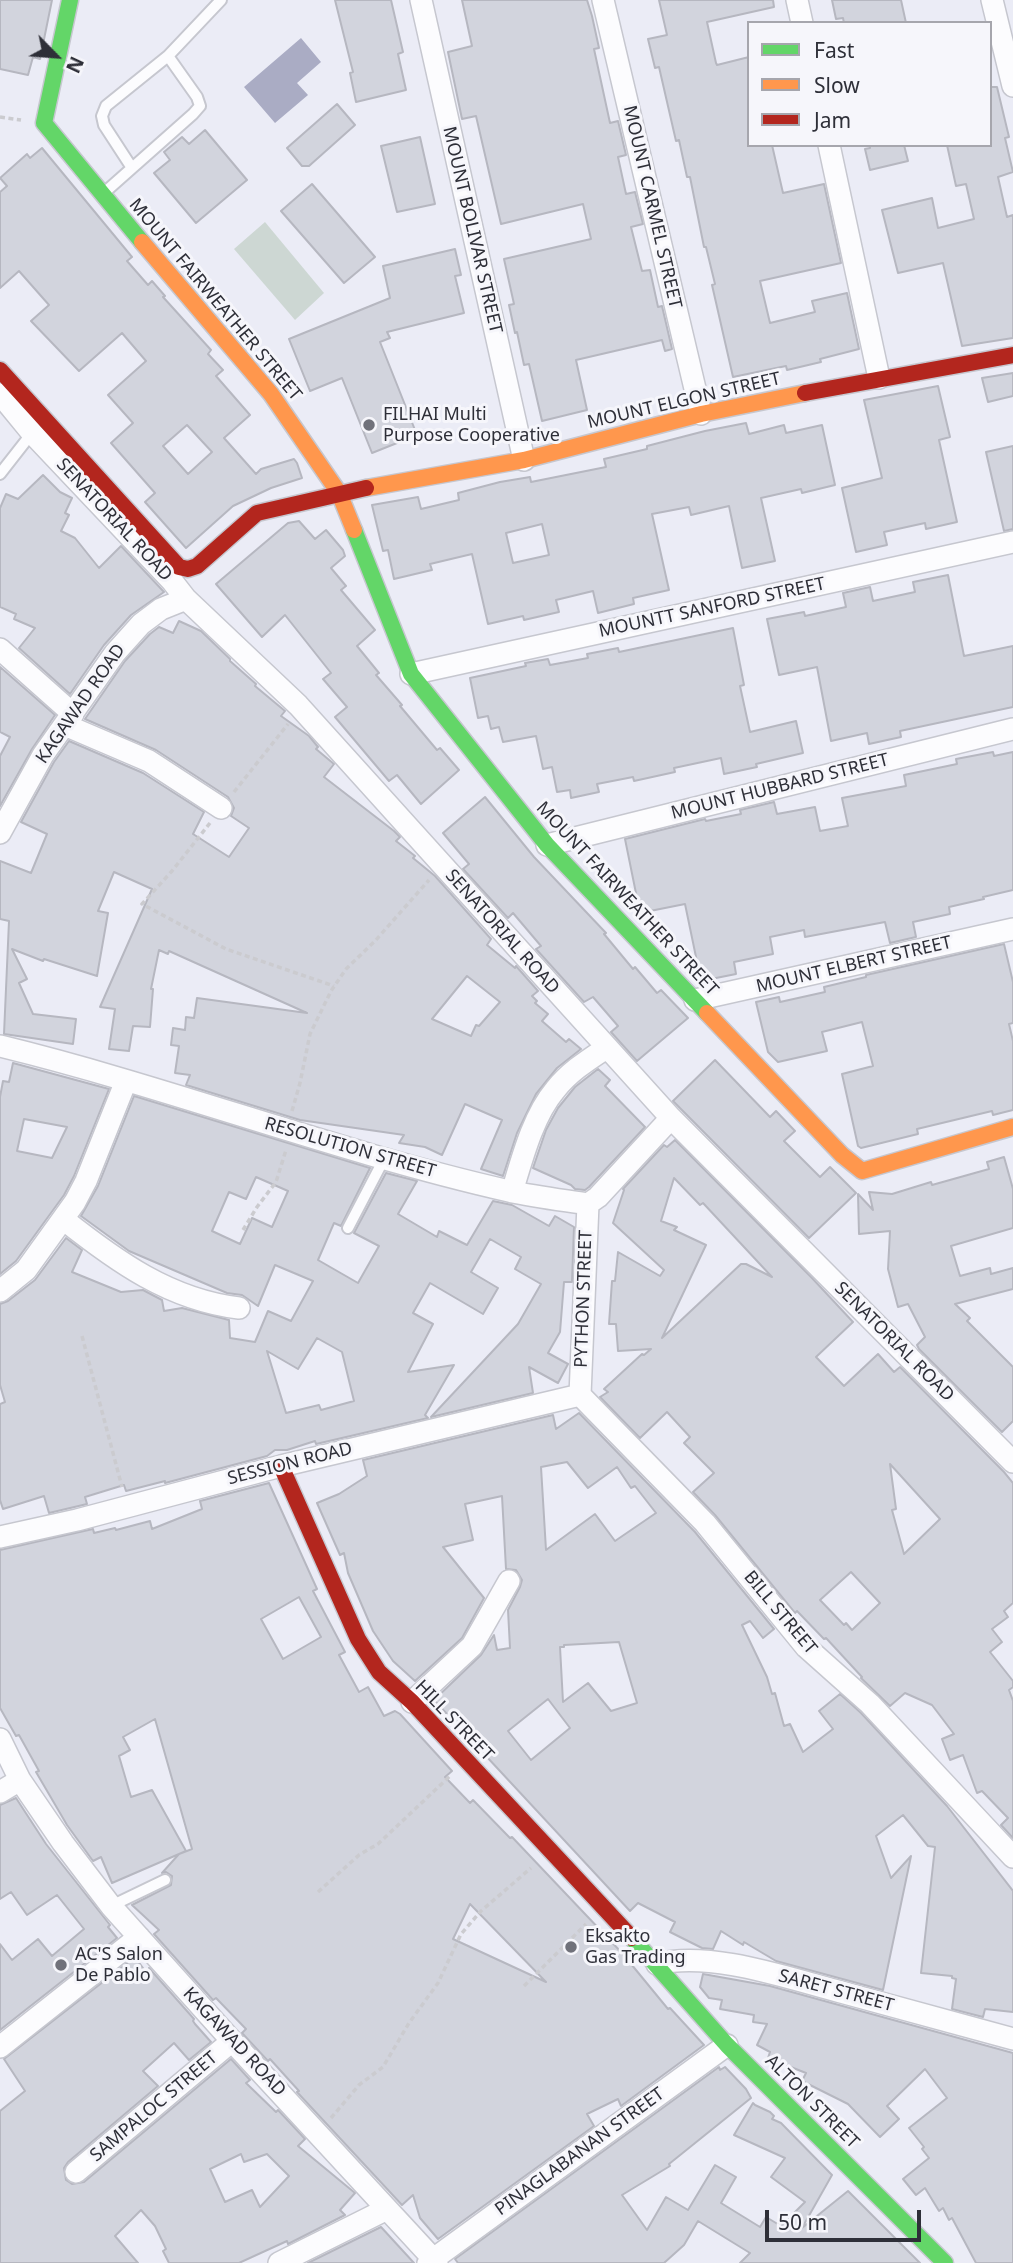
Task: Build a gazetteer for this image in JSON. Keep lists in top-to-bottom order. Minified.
{"streets":{"street":["MOUNT CARMEL STREET","MOUNT BOLIVAR STREET","MOUNT FAIRWEATHER STREET","MOUNT ELGON STREET","SENATORIAL ROAD","MOUNTT SANFORD STREET","KAGAWAD ROAD","MOUNT HUBBARD STREET","MOUNT ELBERT STREET","RESOLUTION STREET","PYTHON STREET","SESSION ROAD","BILL STREET","HILL STREET","SARET STREET","ALTON STREET","SAMPALOC STREET","PINAGLABANAN STREET"]},"crossings":[["MOUNT CARMEL STREET","MOUNT ELGON STREET"],["MOUNT BOLIVAR STREET","MOUNT ELGON STREET"],["MOUNT FAIRWEATHER STREET","MOUNT ELGON STREET"],["MOUNT FAIRWEATHER STREET","MOUNTT SANFORD STREET"],["MOUNT FAIRWEATHER STREET","MOUNT HUBBARD STREET"],["MOUNT FAIRWEATHER STREET","MOUNT ELBERT STREET"],["SENATORIAL ROAD","KAGAWAD ROAD"],["KAGAWAD ROAD","SAMPALOC STREET"],["KAGAWAD ROAD","PINAGLABANAN STREET"],["RESOLUTION STREET","PYTHON STREET"],["PYTHON STREET","SESSION ROAD"],["PYTHON STREET","BILL STREET"],["SESSION ROAD","BILL STREET"],["SESSION ROAD","HILL STREET"],["HILL STREET","SARET STREET"],["HILL STREET","ALTON STREET"],["SARET STREET","ALTON STREET"],["ALTON STREET","PINAGLABANAN STREET"]],"places":["FILHAI Multi Purpose Cooperative","Eksakto Gas Trading","AC'S Salon De Pablo"],"legend":["Fast","Slow","Jam"],"scale_bar":"50 m","north":"bottom right"}
